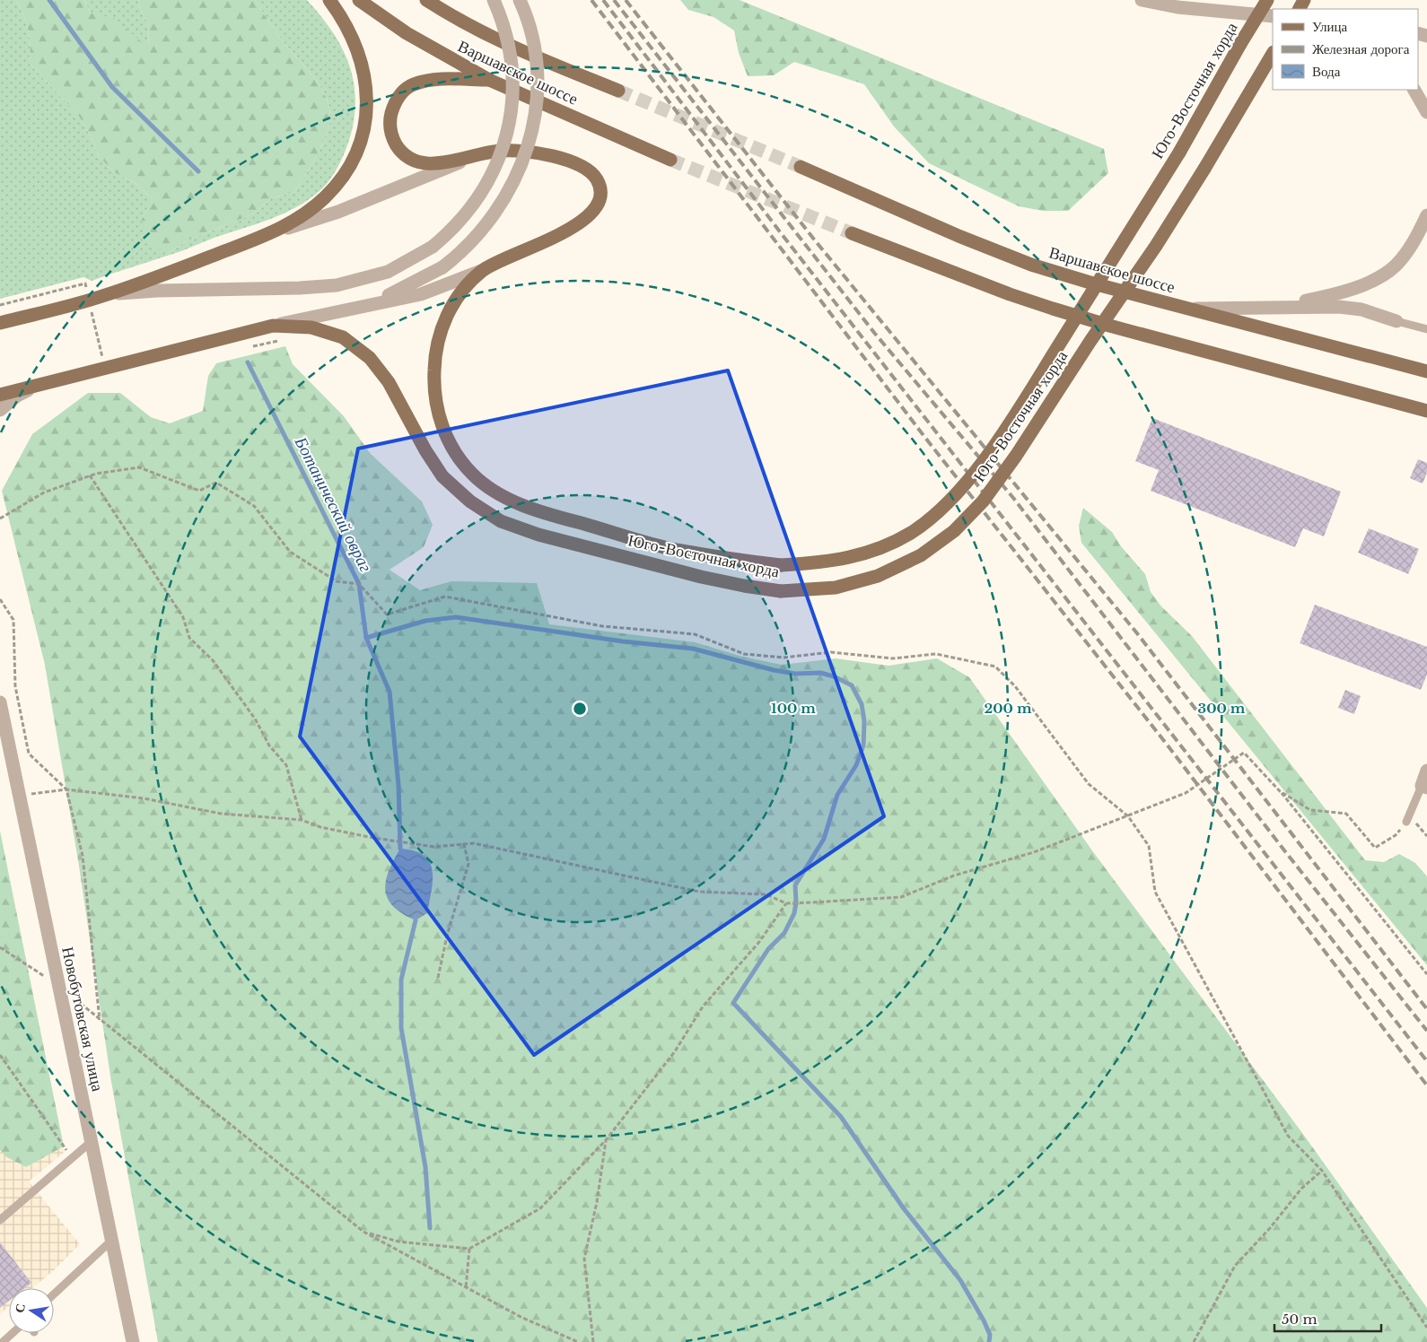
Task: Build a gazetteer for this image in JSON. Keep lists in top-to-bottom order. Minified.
{"streets":{"main road":["Варшавское шоссе","Юго-Восточная хорда"],"street":["Новобутовская улица"]},"crossings":[["Варшавское шоссе","Юго-Восточная хорда"]],"water":["Ботанический овраг"],"legend":["Улица","Железная дорога","Вода"],"scale_bar":"50 m","north":"left","rings":["100 m","200 m","300 m"]}
